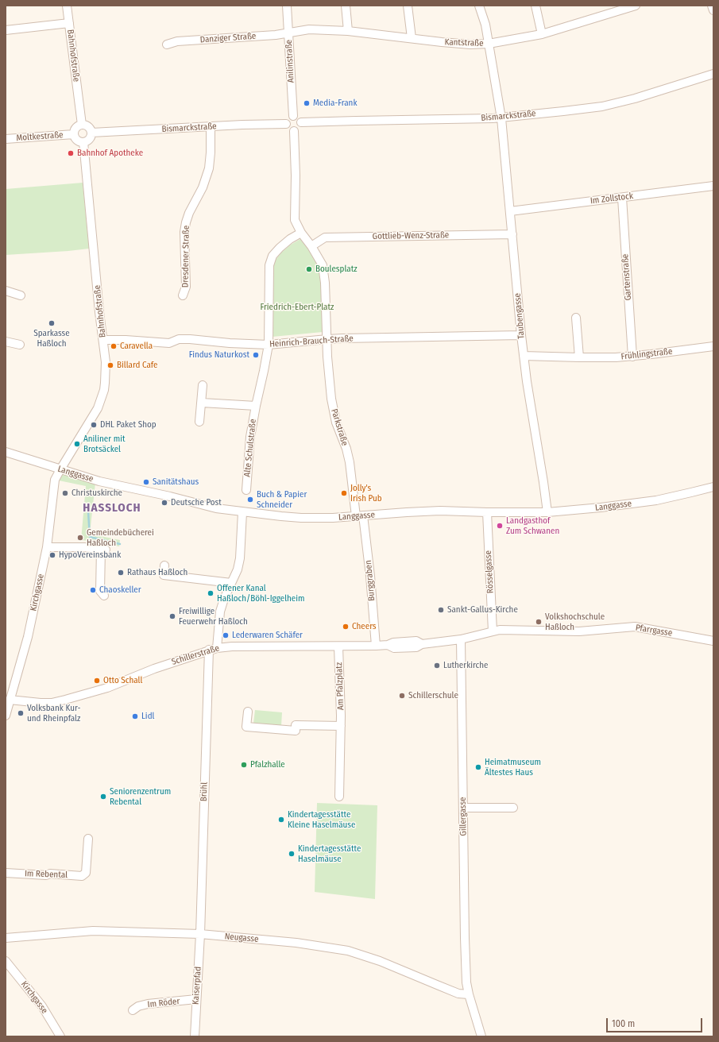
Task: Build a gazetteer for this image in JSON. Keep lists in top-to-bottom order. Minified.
{"streets":{"street":["Danziger Straße","Kantstraße","Bahnhofstraße","Anilinstraße","Bismarckstraße","Moltkestraße","Im Zollstock","Gottlieb-Wenz-Straße","Dresdener Straße","Gartenstraße","Taubengasse","Heinrich-Brauch-Straße","Frühlingstraße","Parkstraße","Alte Schulstraße","Langgasse","Rösselgasse","Burggraben","Kirchgasse","Pfarrgasse","Schillerstraße","Am Pfalzplatz","Brühl","Gillergasse","Im Rebental","Neugasse","Kaiserpfad","Im Röder"]},"crossings":[["Danziger Straße","Kantstraße"],["Danziger Straße","Anilinstraße"],["Kantstraße","Anilinstraße"],["Kantstraße","Taubengasse"],["Bahnhofstraße","Bismarckstraße"],["Bahnhofstraße","Moltkestraße"],["Bahnhofstraße","Heinrich-Brauch-Straße"],["Bahnhofstraße","Langgasse"],["Bahnhofstraße","Kirchgasse"],["Anilinstraße","Bismarckstraße"],["Bismarckstraße","Moltkestraße"],["Bismarckstraße","Dresdener Straße"],["Bismarckstraße","Taubengasse"],["Im Zollstock","Gartenstraße"],["Im Zollstock","Taubengasse"],["Gottlieb-Wenz-Straße","Taubengasse"],["Gartenstraße","Frühlingstraße"],["Taubengasse","Heinrich-Brauch-Straße"],["Taubengasse","Frühlingstraße"],["Taubengasse","Langgasse"],["Heinrich-Brauch-Straße","Parkstraße"],["Heinrich-Brauch-Straße","Alte Schulstraße"],["Parkstraße","Langgasse"],["Parkstraße","Burggraben"],["Langgasse","Rösselgasse"],["Langgasse","Burggraben"],["Langgasse","Kirchgasse"],["Rösselgasse","Pfarrgasse"],["Burggraben","Schillerstraße"],["Kirchgasse","Schillerstraße"],["Pfarrgasse","Schillerstraße"],["Pfarrgasse","Gillergasse"],["Schillerstraße","Am Pfalzplatz"],["Schillerstraße","Brühl"],["Schillerstraße","Gillergasse"],["Brühl","Neugasse"],["Brühl","Kaiserpfad"],["Gillergasse","Neugasse"],["Neugasse","Kaiserpfad"],["Kaiserpfad","Im Röder"]],"districts":["HASSLOCH"],"parks":["Friedrich-Ebert-Platz"],"places":["Media-Frank","Bahnhof Apotheke","Boulesplatz","Sparkasse Haßloch","Caravella","Findus Naturkost","Billard Cafe","DHL Paket Shop","Aniliner mit Brotsäckel","Sanitätshaus","Christuskirche","Jolly's Irish Pub","Buch & Papier Schneider","Deutsche Post","Landgasthof Zum Schwanen","Gemeindebücherei Haßloch","HypoVereinsbank","Rathaus Haßloch","Chaoskeller","Offener Kanal Haßloch/Böhl-Iggelheim","Sankt-Gallus-Kirche","Freiwillige Feuerwehr Haßloch","Volkshochschule Haßloch","Cheers","Lederwaren Schäfer","Lutherkirche","Otto Schall","Schillerschule","Volksbank Kur- und Rheinpfalz","Lidl","Pfalzhalle","Heimatmuseum Ältestes Haus","Seniorenzentrum Rebental","Kindertagesstätte Kleine Haselmäuse","Kindertagesstätte Haselmäuse"],"scale_bar":"100 m"}
